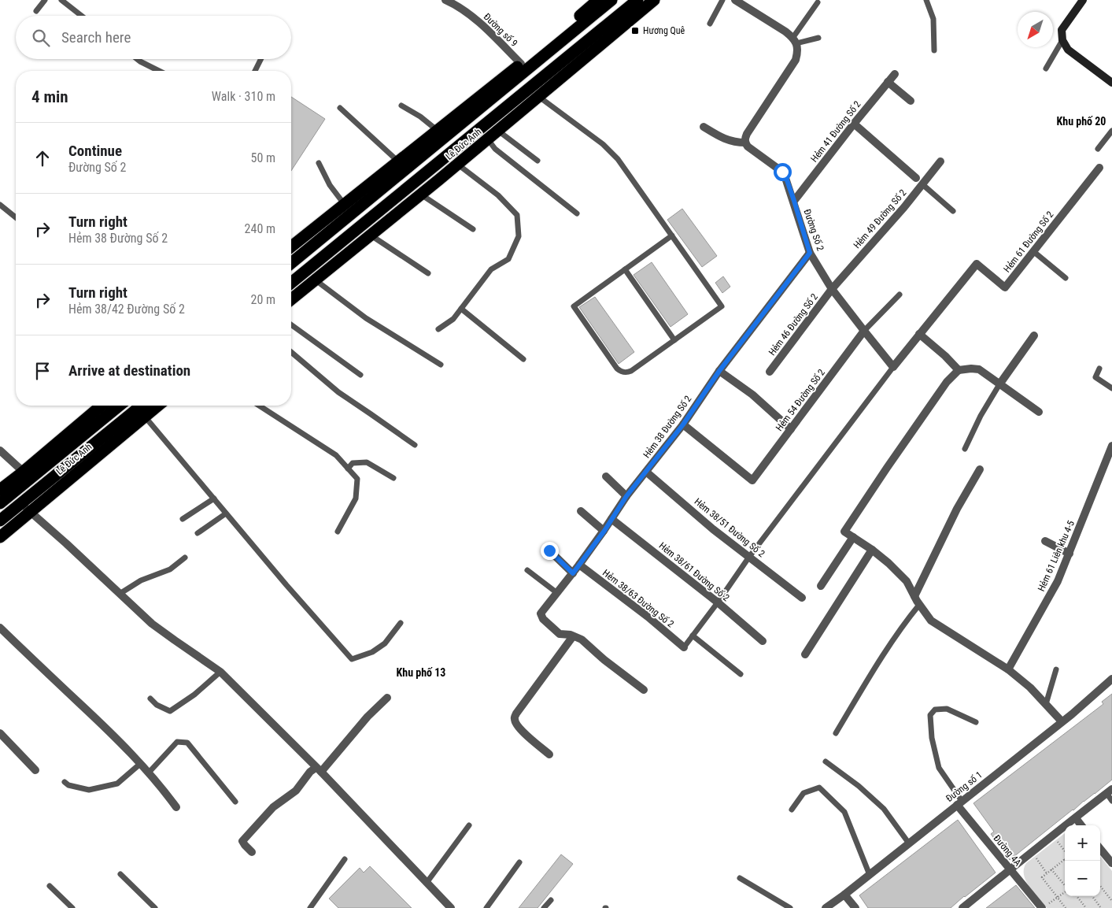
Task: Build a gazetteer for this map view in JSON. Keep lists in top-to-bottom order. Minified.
{"streets":{"highway":["Lê Đức Anh"],"street":["Đường số 9","Hẻm 41 Đường Số 2","Hẻm 49 Đường Số 2","Đường Số 2","Hẻm 61 Đường Số 2","Hẻm 46 Đường Số 2","Hẻm 54 Đường Số 2","Hẻm 38 Đường Số 2","Hẻm 38/51 Đường Số 2","Hẻm 61 Liên khu 4-5","Hẻm 38/61 Đường Số 2","Hẻm 38/63 Đường Số 2","Đường số 1","Đường 4A"]},"crossings":[["Đường số 9","Lê Đức Anh"],["Hẻm 41 Đường Số 2","Đường Số 2"],["Hẻm 49 Đường Số 2","Đường Số 2"],["Hẻm 49 Đường Số 2","Hẻm 46 Đường Số 2"],["Đường Số 2","Hẻm 61 Đường Số 2"],["Đường Số 2","Hẻm 46 Đường Số 2"],["Đường Số 2","Hẻm 54 Đường Số 2"],["Đường Số 2","Hẻm 38 Đường Số 2"],["Hẻm 54 Đường Số 2","Hẻm 38 Đường Số 2"],["Hẻm 38 Đường Số 2","Hẻm 38/51 Đường Số 2"],["Hẻm 38 Đường Số 2","Hẻm 38/61 Đường Số 2"],["Hẻm 38 Đường Số 2","Hẻm 38/63 Đường Số 2"],["Đường số 1","Đường 4A"]],"districts":["Khu phố 20","Khu phố 13"],"places":{"transit":["Hương Quê"]},"north":"bottom left","page":{"search":"Search here","heading":["4 min","Walk · 310 m"],"list":[["Continue","Đường Số 2","50 m"],["Turn right","Hẻm 38 Đường Số 2","240 m"],["Turn right","Hẻm 38/42 Đường Số 2","20 m"],"Arrive at destination"],"map_buttons":["+","−"]}}
